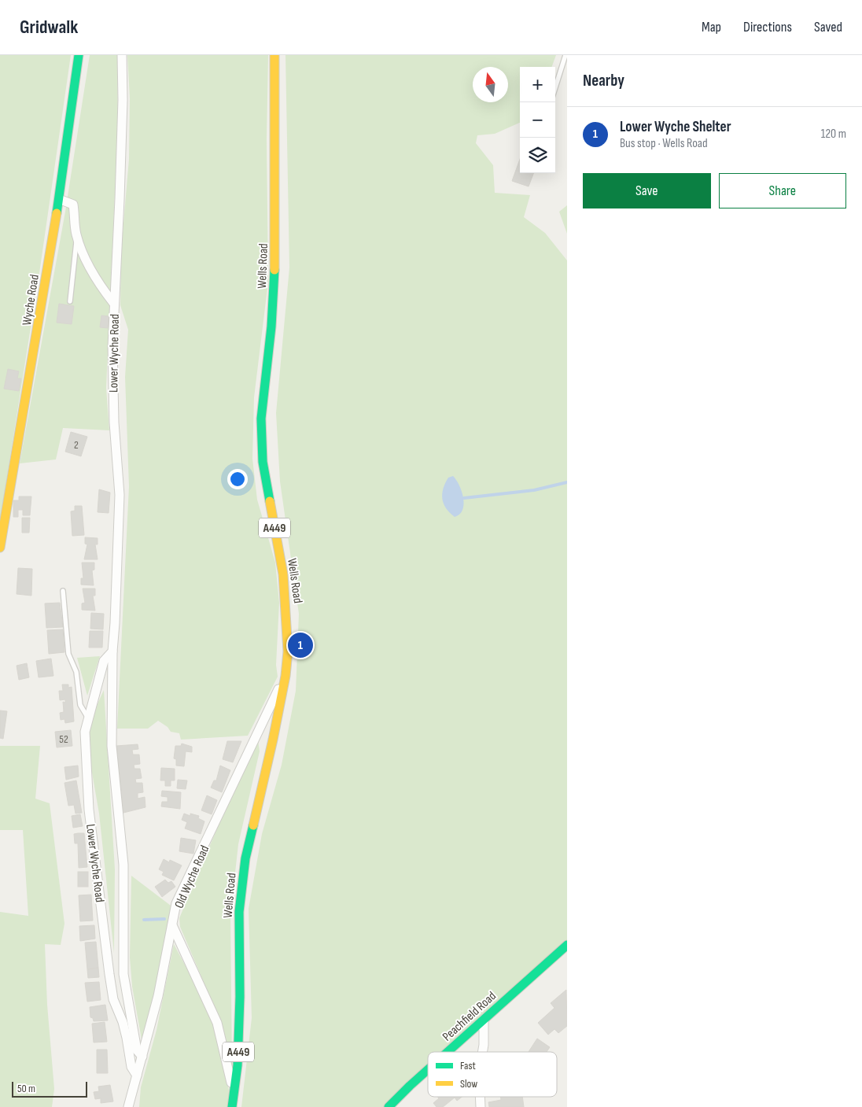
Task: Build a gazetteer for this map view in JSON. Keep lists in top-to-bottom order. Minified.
{"streets":{"main road":["Wells Road","Wyche Road","A449","Peachfield Road"],"street":["Lower Wyche Road","Old Wyche Road"]},"crossings":[["Wells Road","Old Wyche Road"],["Lower Wyche Road","Old Wyche Road"]],"house_numbers":["2","52"],"legend":["Fast","Slow"],"scale_bar":"50 m","north":"top","page":{"header":"Gridwalk","nav":["Map","Directions","Saved"],"heading":"Nearby","map_buttons":["+","−"],"list":[{"mark":"1","name":"Lower Wyche Shelter","note":"Bus stop · Wells Road","value":"120 m"}],"buttons":["Save","Share"],"pins":"1","scale":"50 m"}}
